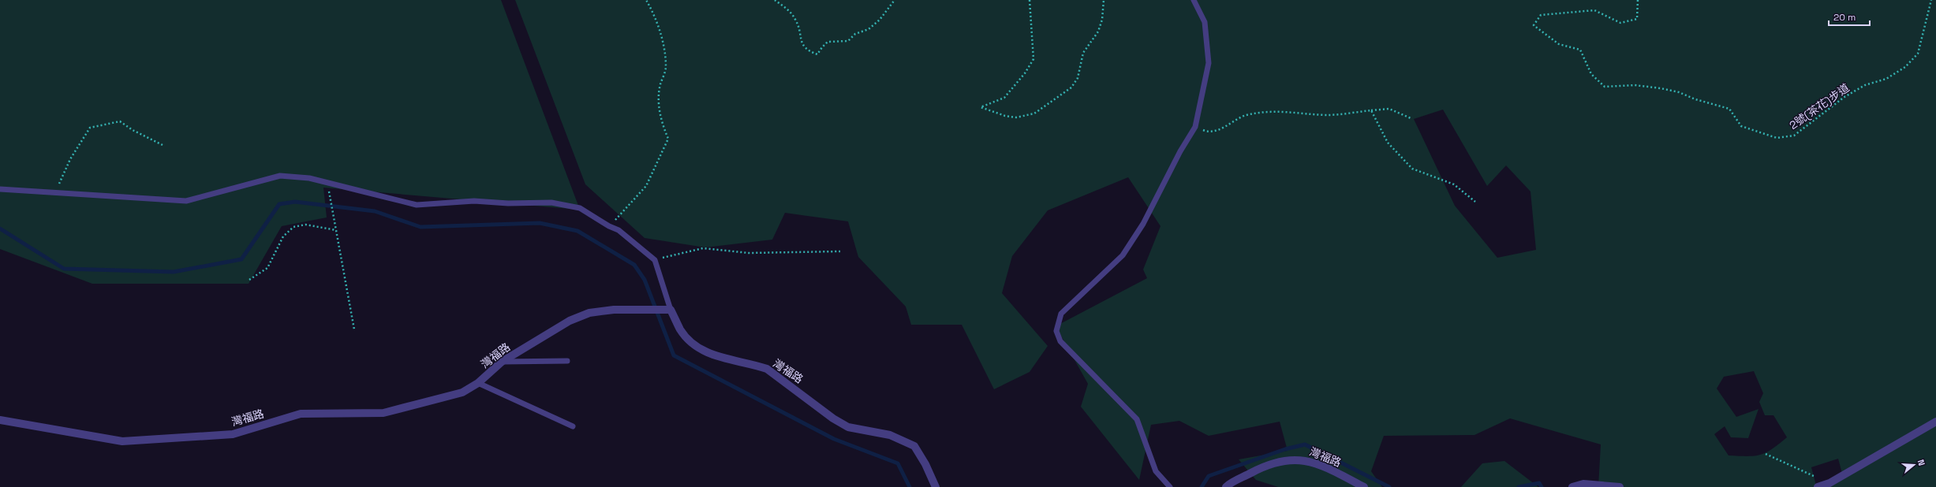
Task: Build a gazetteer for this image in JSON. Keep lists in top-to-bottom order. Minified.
{"streets":{"street":["灣福路"],"path":["2號(茶花)步道"]},"scale_bar":"20 m","north":"right"}
